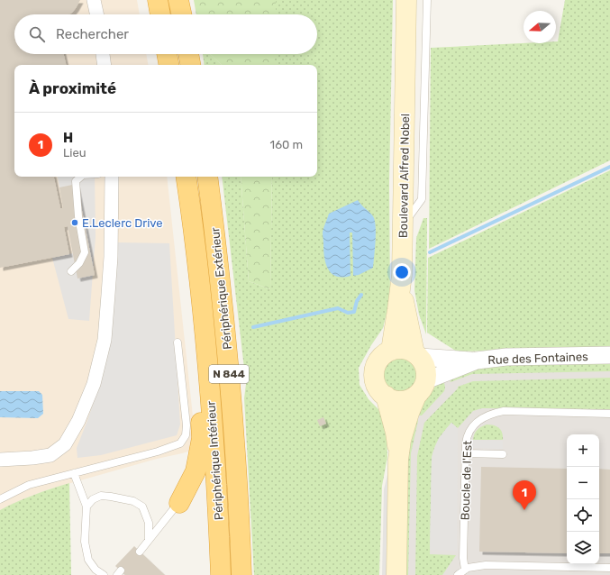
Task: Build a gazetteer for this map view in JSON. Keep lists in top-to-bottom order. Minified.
{"streets":{"highway":["Périphérique Extérieur","N 844","Périphérique Intérieur"],"main road":["Boulevard Alfred Nobel"],"street":["Rue des Fontaines"],"lane":["Boucle de l'Est"]},"crossings":[["Boulevard Alfred Nobel","Rue des Fontaines"]],"places":["E.Leclerc Drive"],"north":"left","page":{"search":"Rechercher","heading":"À proximité","list":[{"mark":"1","name":"H","note":"Lieu","value":"160 m"}],"map_buttons":["+","−"],"pins":"1"}}
